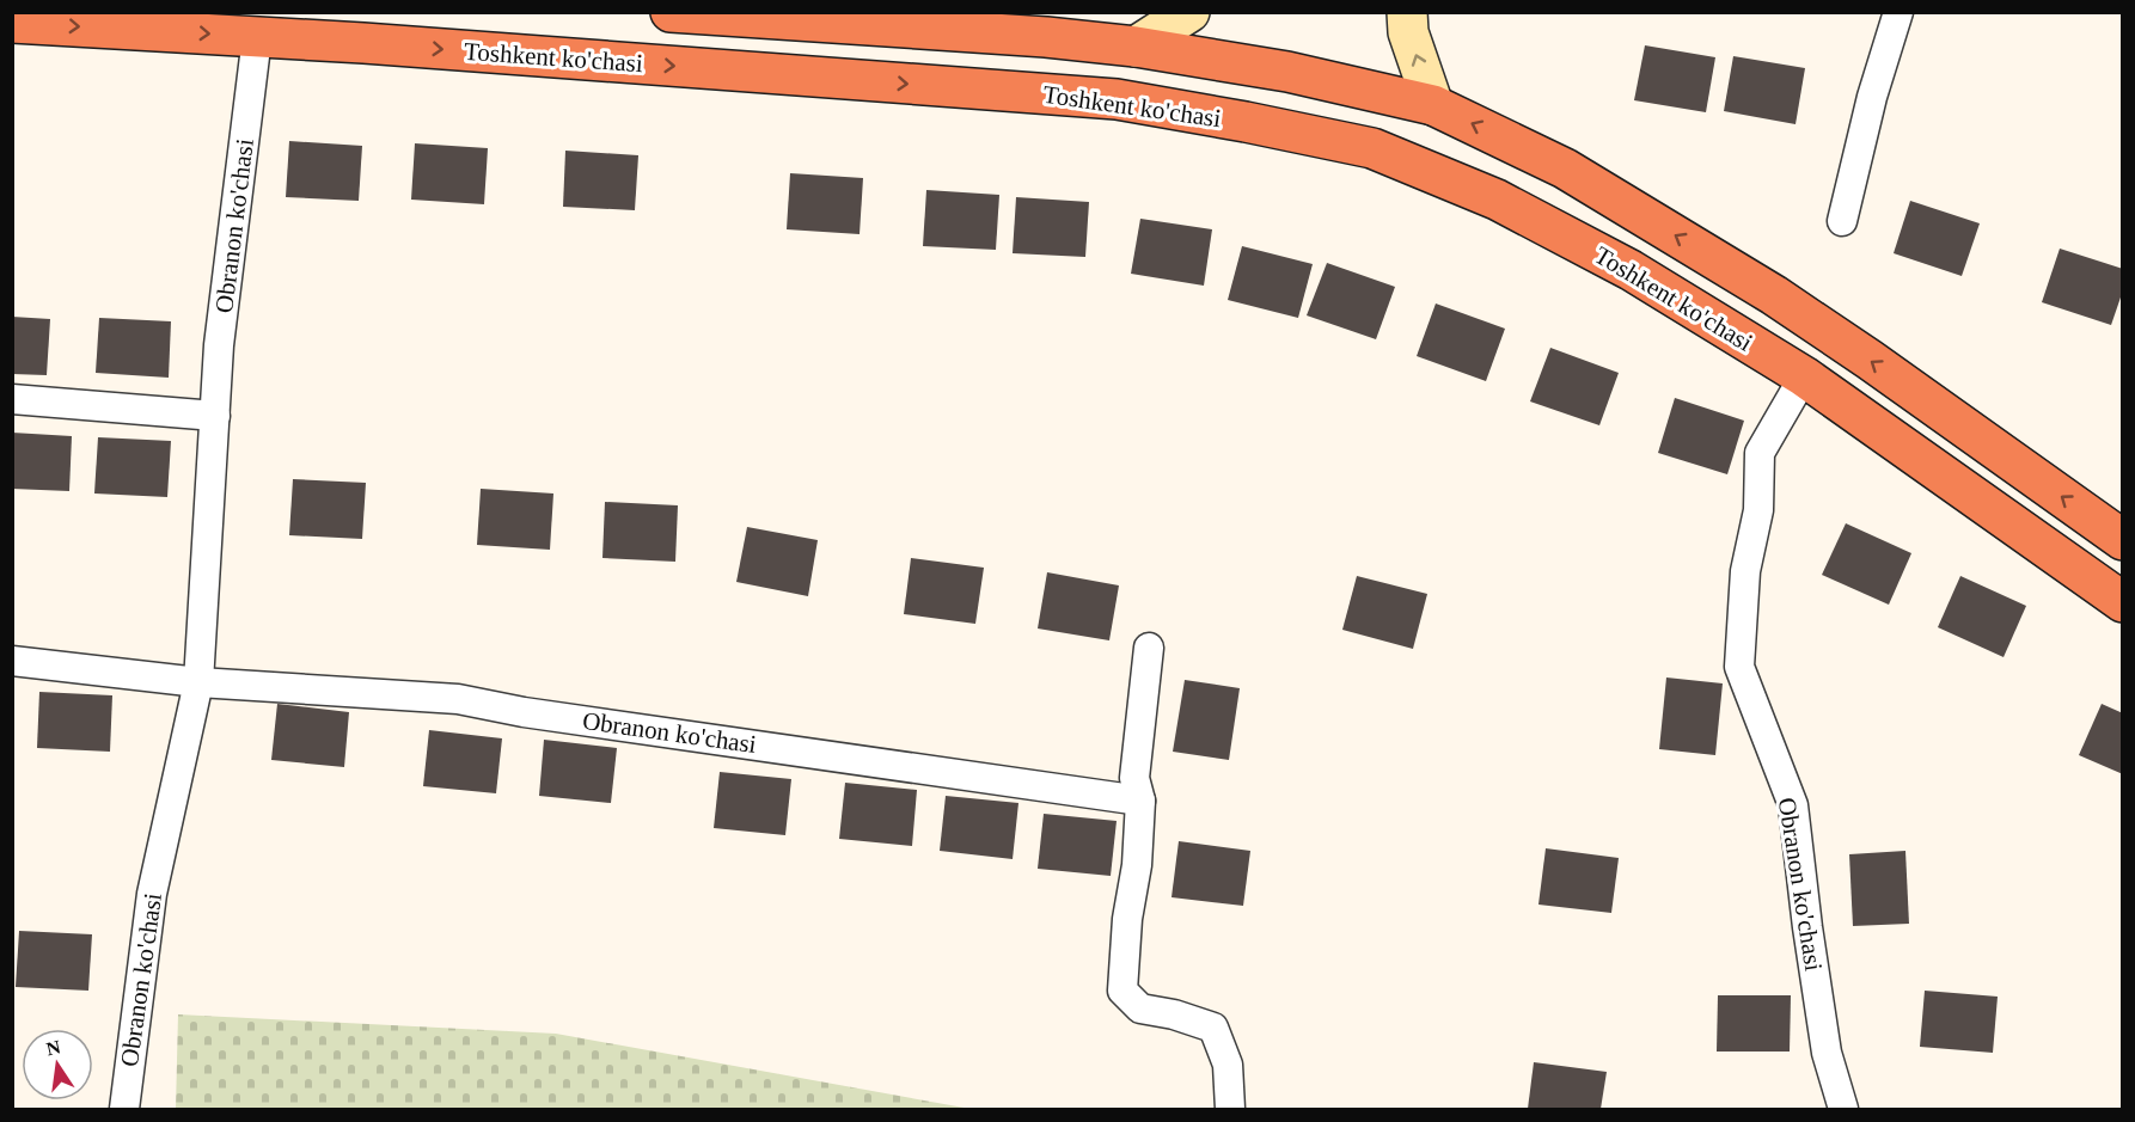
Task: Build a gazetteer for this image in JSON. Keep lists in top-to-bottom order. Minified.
{"streets":{"highway":["Toshkent ko'chasi"],"street":["Obranon ko'chasi"]},"crossings":[["Toshkent ko'chasi","Obranon ko'chasi"]],"north":"top"}
